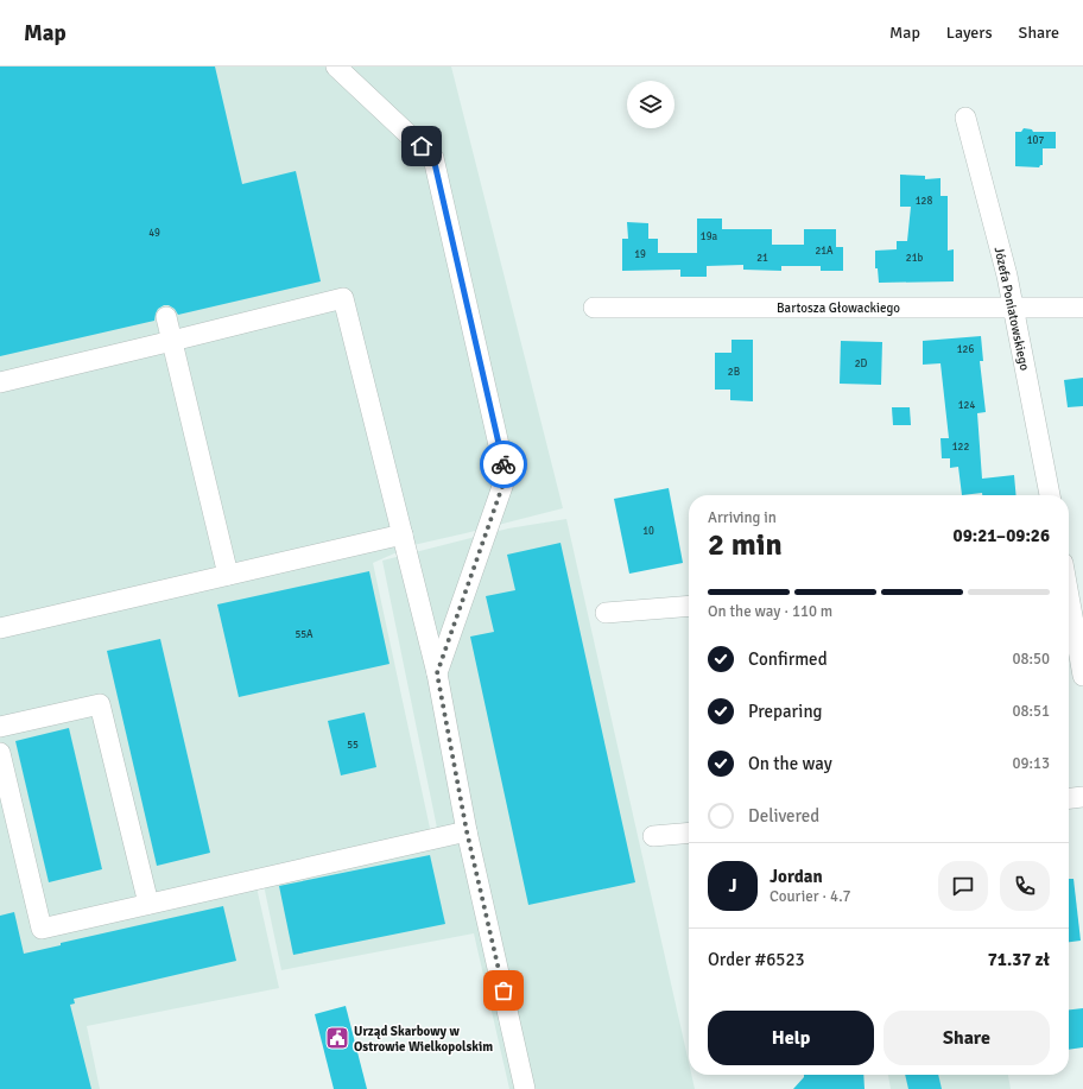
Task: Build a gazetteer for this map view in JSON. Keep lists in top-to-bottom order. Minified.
{"streets":{"street":["Bartosza Głowackiego","Józefa Poniatowskiego"]},"crossings":[["Bartosza Głowackiego","Józefa Poniatowskiego"]],"places":{"public building":["Urząd Skarbowy w Ostrowie Wielkopolskim"]},"house_numbers":["107","128","49","19a","21A","19","21","21b","126","2D","2B","124","122","10","55A","55"],"page":{"header":"Map","nav":["Map","Layers","Share"],"heading":["2 min","Arriving in","09:21–09:26"],"panel":["Jordan","Courier · 4.7","Order #6523","71.37 zł"],"bar":"On the way · 110 m","list":[["Confirmed","08:50"],["Preparing","08:51"],["On the way","09:13"],"Delivered"],"round":"J","buttons":["Help","Share"]}}
